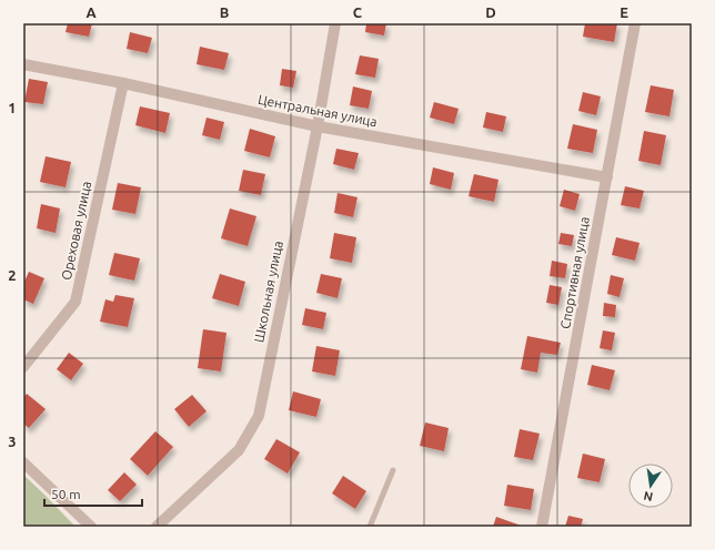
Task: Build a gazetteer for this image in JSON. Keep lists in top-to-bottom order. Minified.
{"streets":{"street":["Центральная улица","Ореховая улица","Спортивная улица","Школьная улица"]},"crossings":[["Центральная улица","Ореховая улица"],["Центральная улица","Спортивная улица"],["Центральная улица","Школьная улица"]],"scale_bar":"50 m","north":"bottom","grid":{"columns":["A","B","C","D","E"],"rows":["1","2","3"]}}
